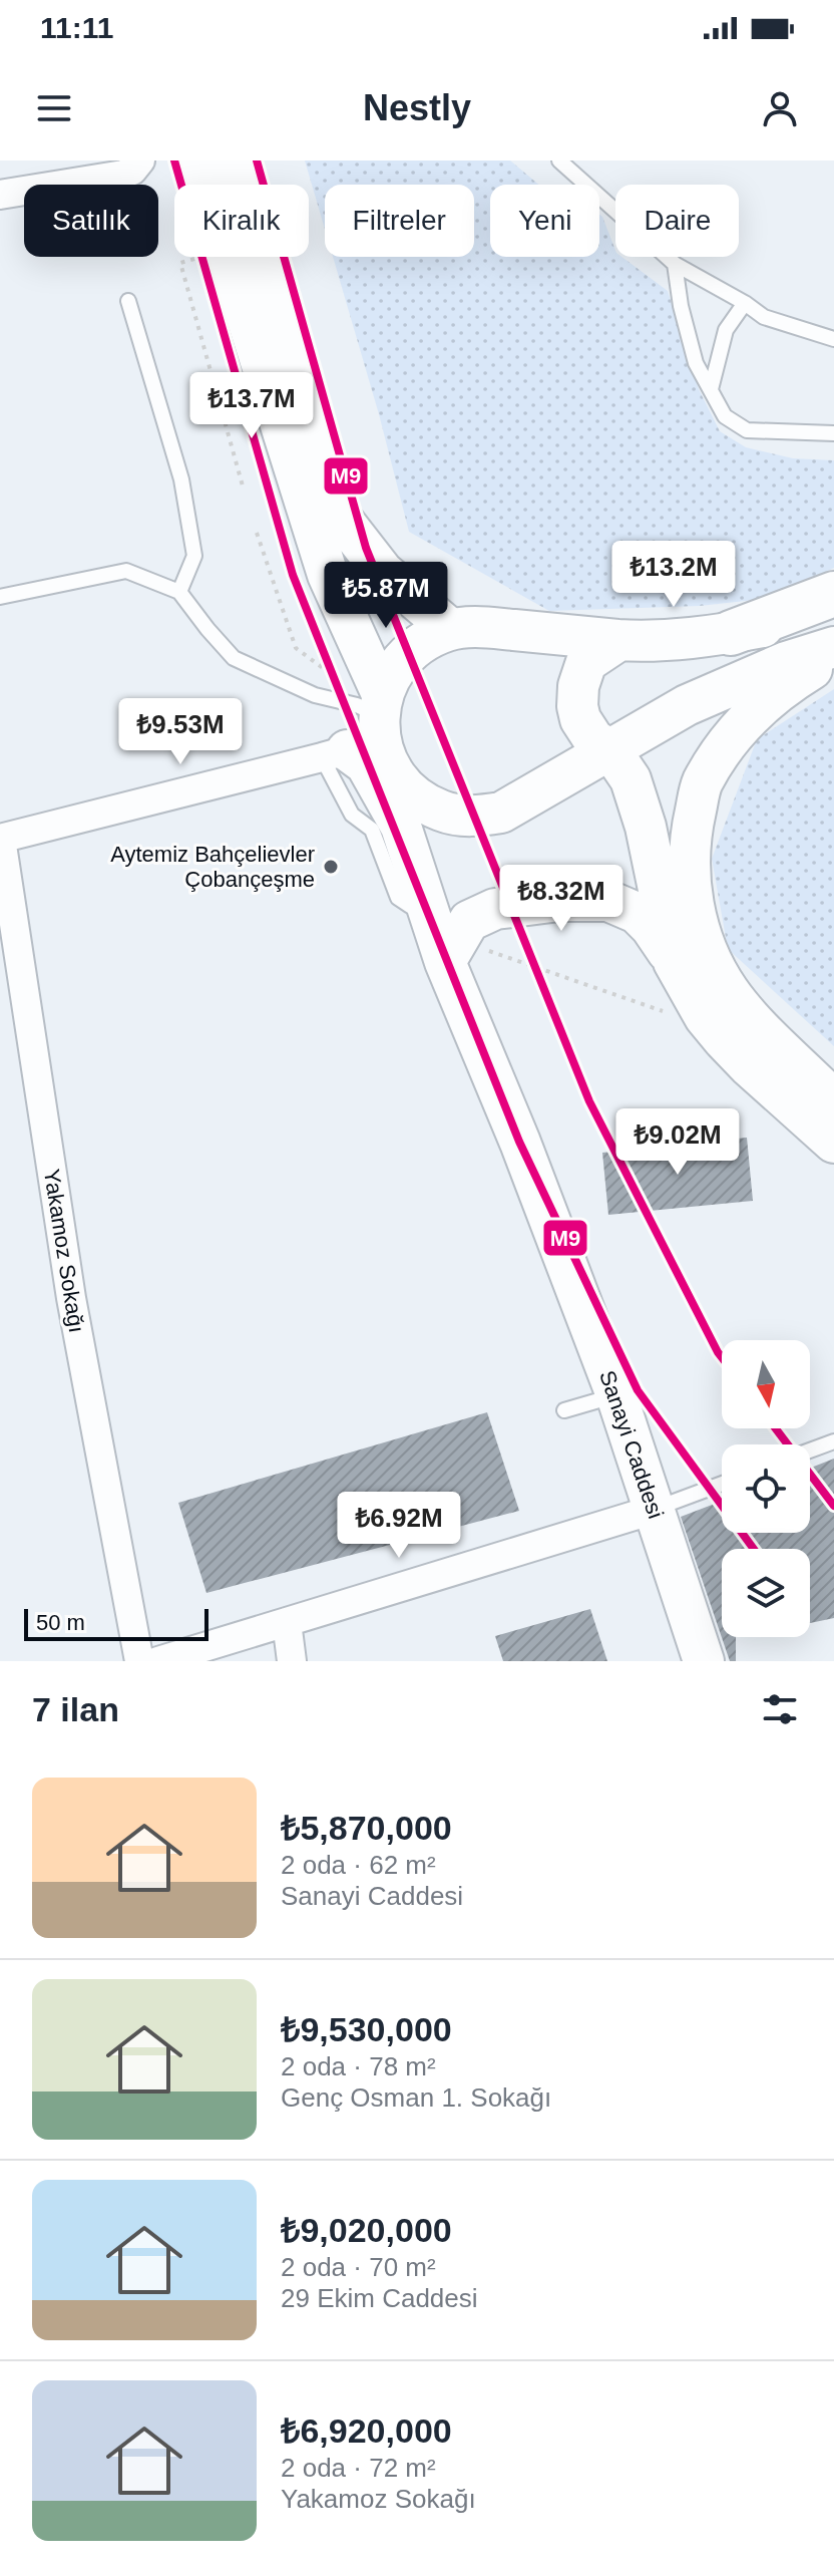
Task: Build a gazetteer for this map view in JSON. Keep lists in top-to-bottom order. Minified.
{"streets":{"main road":["Sanayi Caddesi"],"street":["Yakamoz Sokağı"]},"places":["Aytemiz Bahçelievler Çobançeşme"],"lines":["transit line M9"],"scale_bar":"50 m","north":"bottom","page":{"status":"11:11","header":"Nestly","chip":["Satılık","Kiralık","Filtreler","Yeni","Daire"],"price":["₺13.7M","₺13.2M","₺5.87M","₺9.53M","₺8.32M","₺9.02M","₺6.92M"],"scale":"50 m","heading":"7 ilan","list":[{"name":"₺5,870,000","note":"2 oda · 62 m² · Sanayi Caddesi"},{"name":"₺9,530,000","note":"2 oda · 78 m² · Genç Osman 1. Sokağı"},{"name":"₺9,020,000","note":"2 oda · 70 m² · 29 Ekim Caddesi"},{"name":"₺6,920,000","note":"2 oda · 72 m² · Yakamoz Sokağı"}]}}
